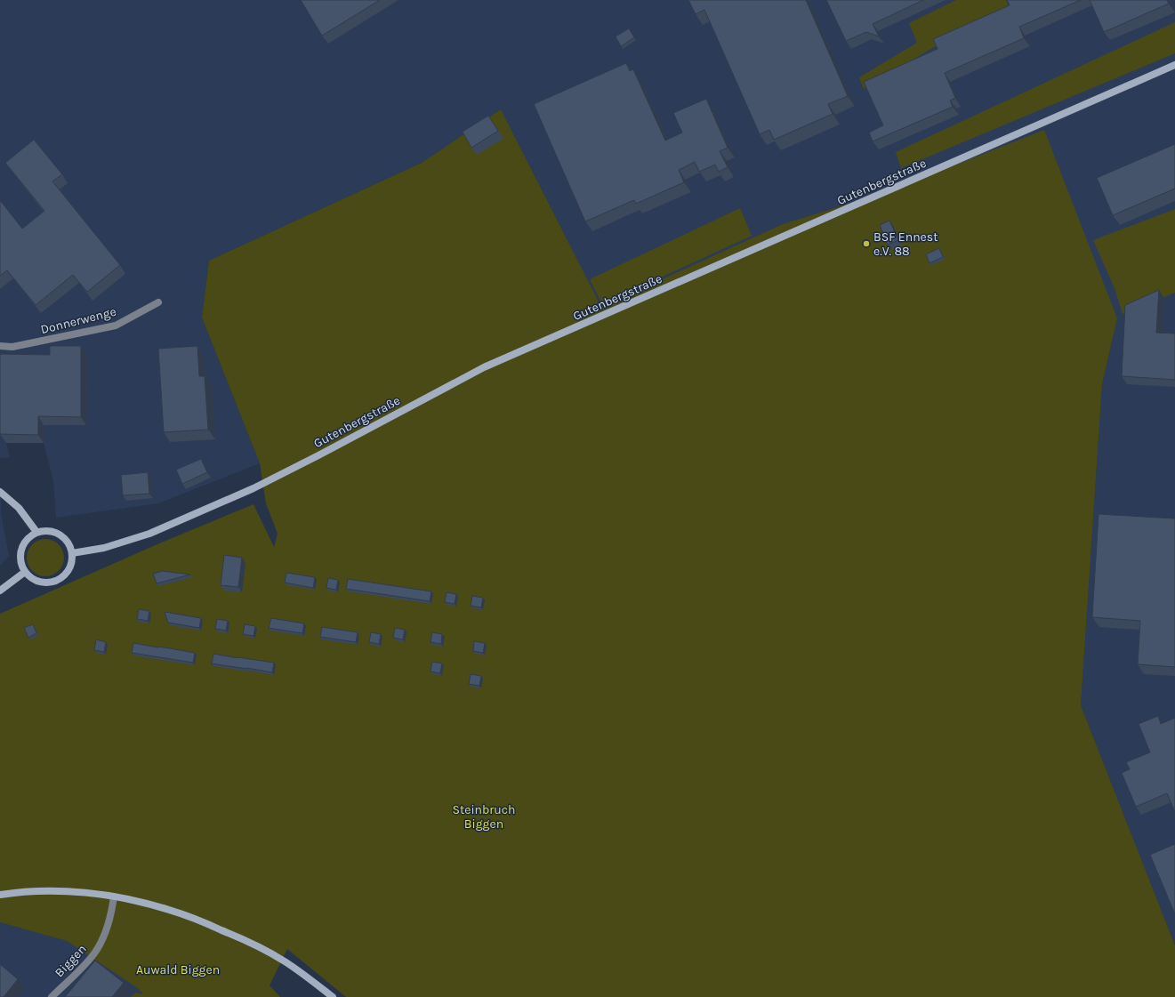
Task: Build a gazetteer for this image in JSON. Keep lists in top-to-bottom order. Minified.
{"streets":{"main road":["Gutenbergstraße"],"street":["Donnerwenge","Biggen"]},"parks":["Steinbruch Biggen","Auwald Biggen"],"places":["BSF Ennest e.V. 88"]}
